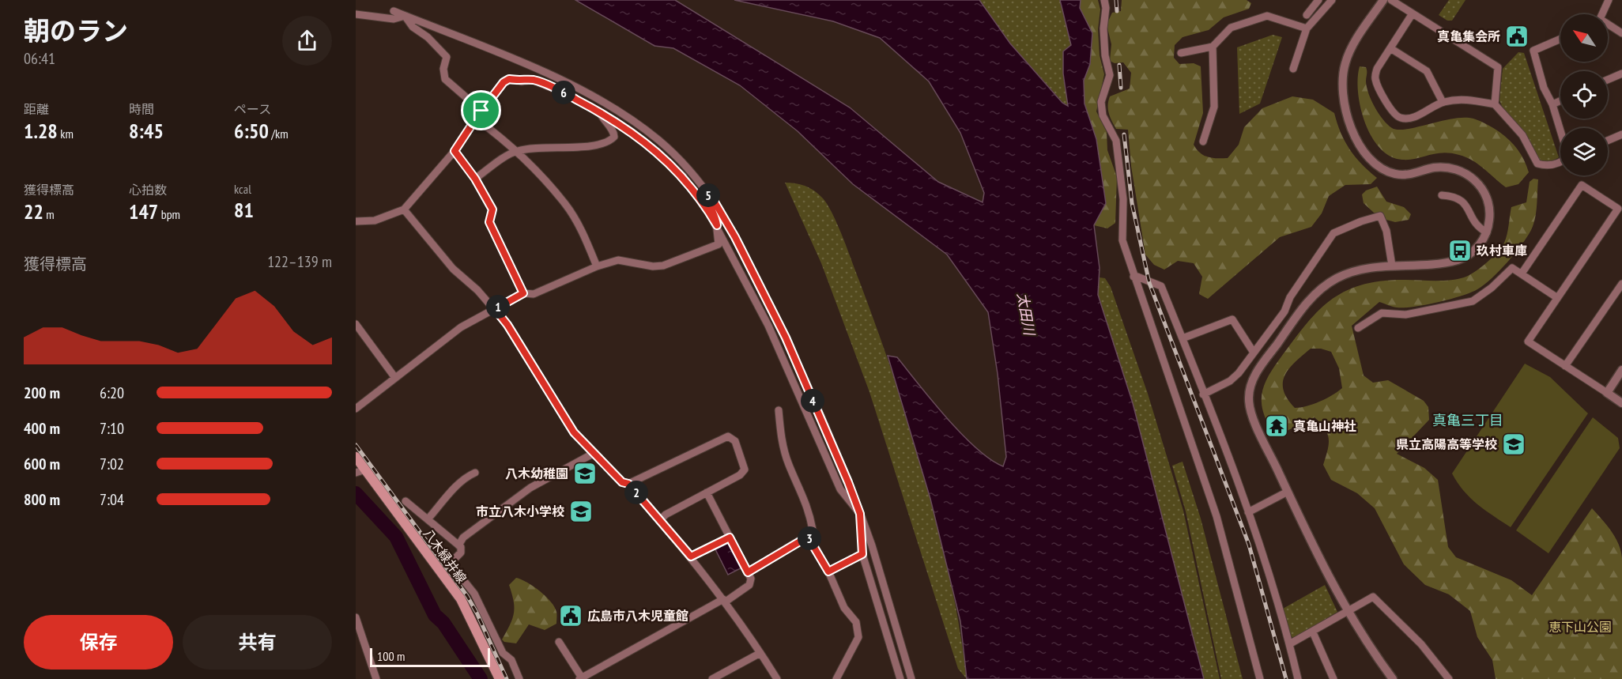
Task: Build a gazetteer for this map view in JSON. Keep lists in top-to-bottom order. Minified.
{"streets":{"main road":["八木緑井線"]},"districts":["真亀三丁目"],"water":["太田川"],"parks":["恵下山公園"],"places":{"public building":["真亀集会所","広島市八木児童館"],"bus stop":["玖村車庫"],"temple":["真亀山神社"],"school or university":["県立高陽高等学校","八木幼稚園","市立八木小学校"]},"scale_bar":"100 m","north":"top left","page":{"heading":["朝のラン","06:41"],"stats":[["距離","1.28 km"],["時間","8:45"],["ペース","6:50 /km"],["獲得標高","22 m"],["心拍数","147 bpm"],["kcal","81"]],"pins":["6","5","1","4","2","3"],"chart":["獲得標高","122–139 m"],"list":[{"name":"200 m","note":"6:20"},{"name":"400 m","note":"7:10"},{"name":"600 m","note":"7:02"},{"name":"800 m","note":"7:04"}],"buttons":["保存","共有"],"scale":"100 m"}}
